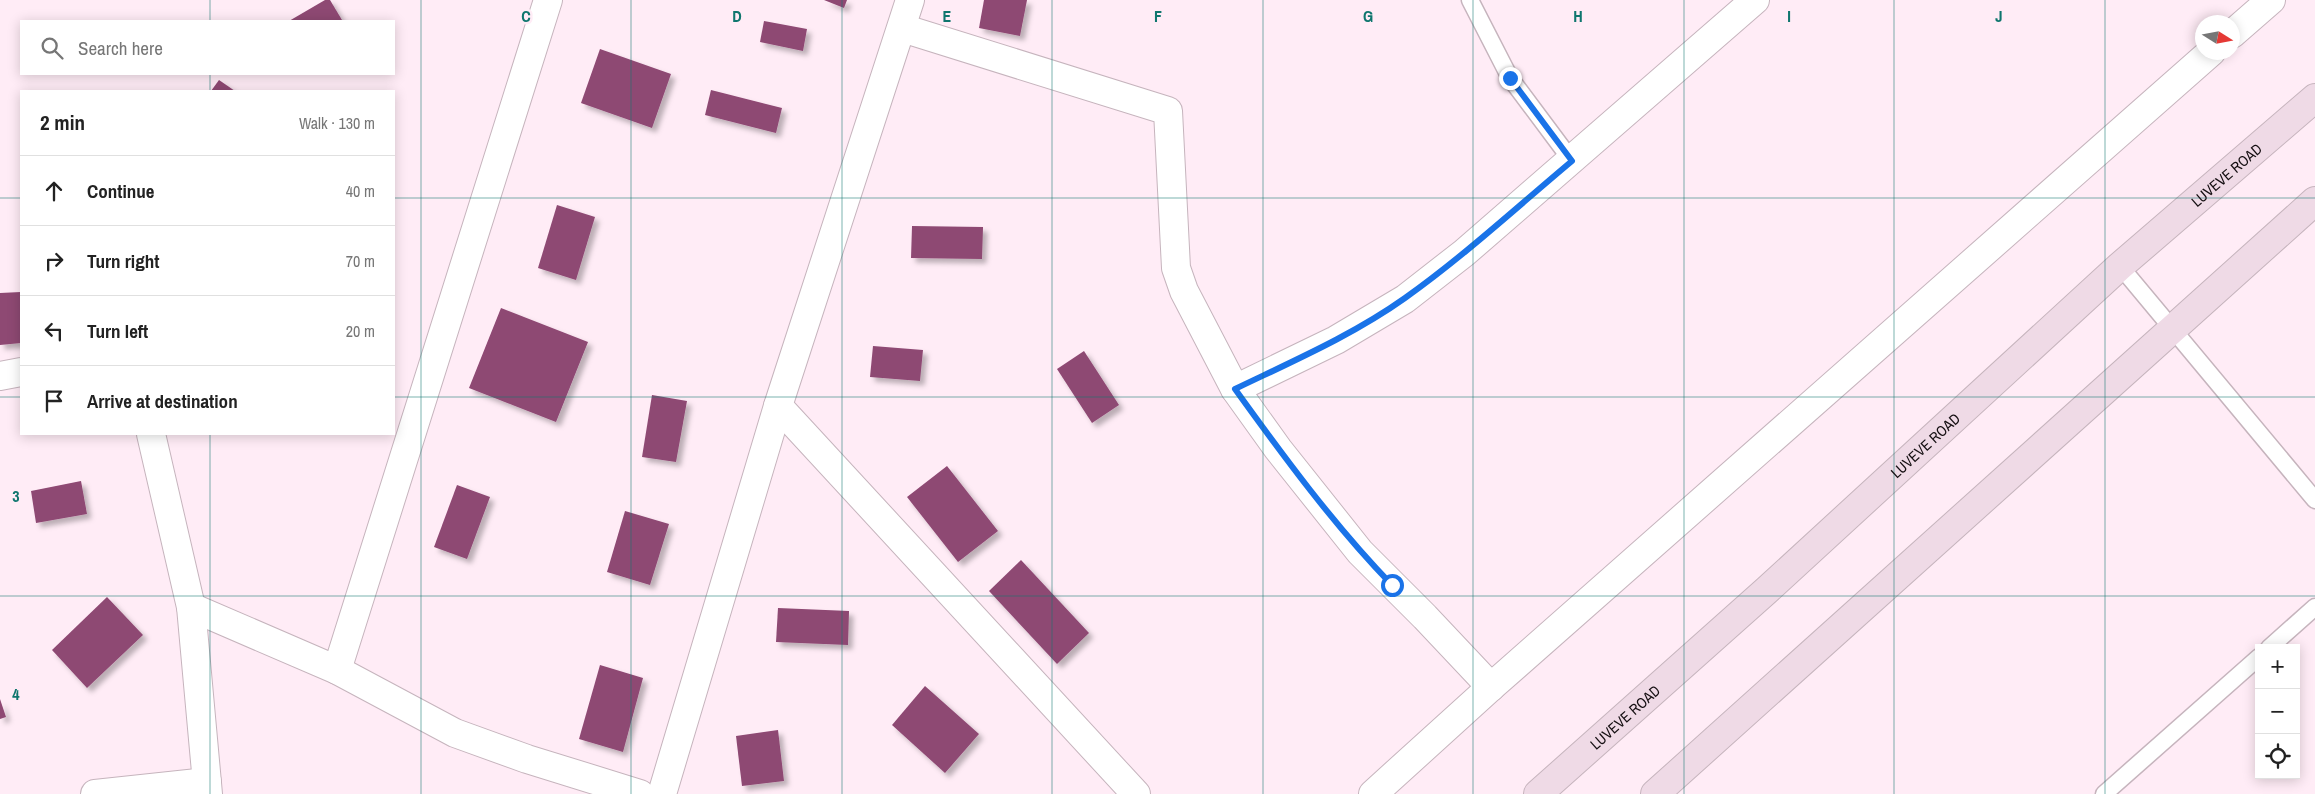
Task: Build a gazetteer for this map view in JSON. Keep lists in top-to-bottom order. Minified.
{"streets":{"street":["LUVEVE ROAD"]},"north":"right","page":{"search":"Search here","heading":["2 min","Walk · 130 m"],"list":[["Continue","40 m"],["Turn right","70 m"],["Turn left","20 m"],"Arrive at destination"],"map_buttons":["+","−"]},"grid":{"columns":["C","D","E","F","G","H","I","J"],"rows":["3","4"]}}
